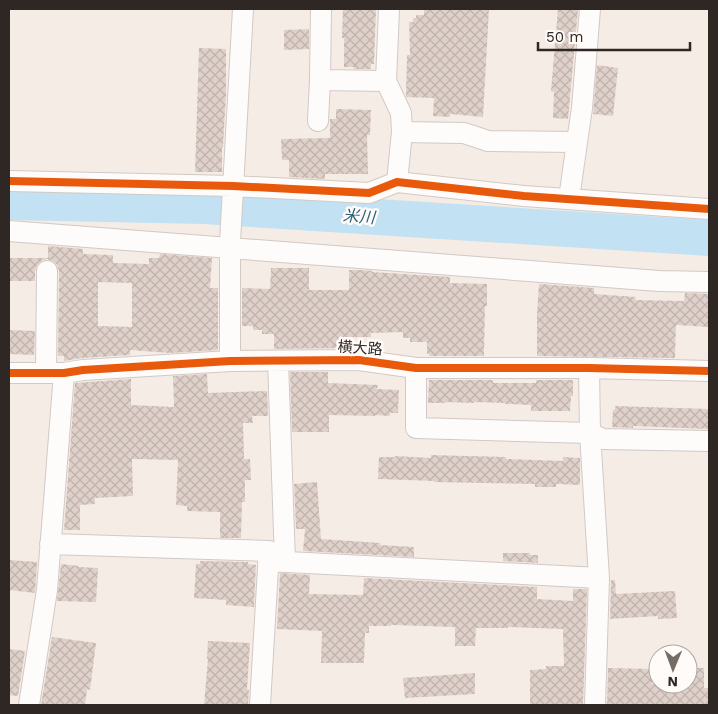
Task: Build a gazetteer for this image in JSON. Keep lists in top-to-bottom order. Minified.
{"streets":{"street":["横大路"]},"water":["米川"],"scale_bar":"50 m","north":"bottom"}
